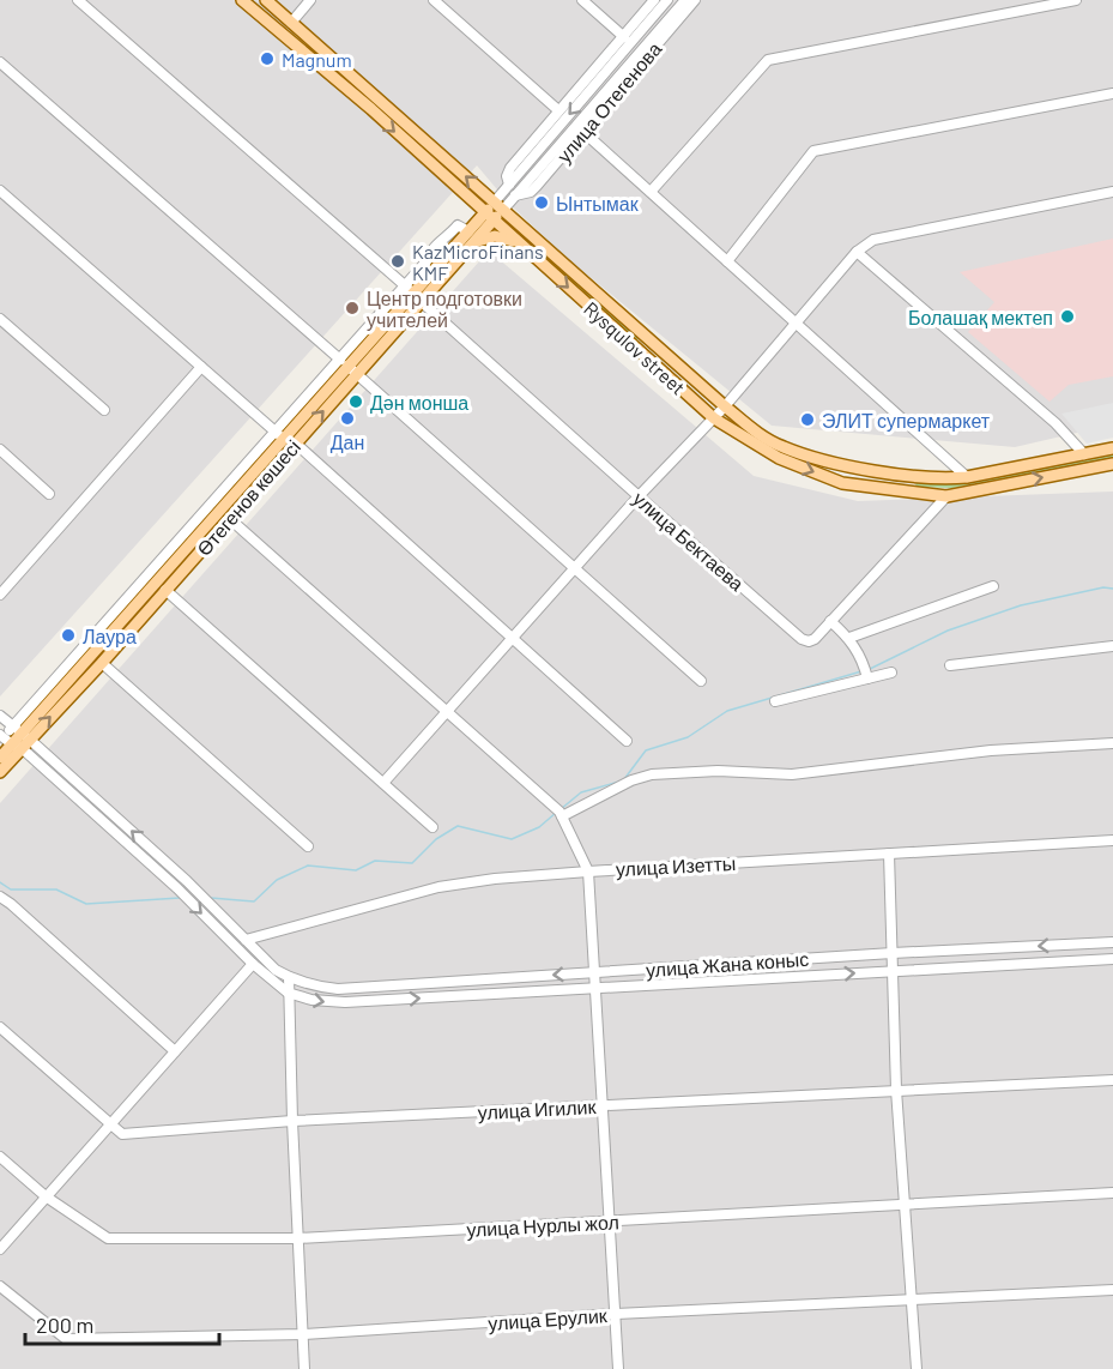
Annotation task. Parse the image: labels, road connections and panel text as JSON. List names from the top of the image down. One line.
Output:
{"streets":{"main road":["Rysqulov street","Өтегенов көшесі"],"street":["улица Отегенова","улица Бектаева","улица Изетты","улица Жана коныс","улица Игилик","улица Нурлы жол","улица Ерулик"]},"crossings":[["улица Отегенова","Rysqulov street"],["Rysqulov street","Өтегенов көшесі"],["Rysqulov street","улица Бектаева"],["Өтегенов көшесі","улица Бектаева"],["Өтегенов көшесі","улица Жана коныс"],["улица Изетты","улица Жана коныс"]],"places":["Magnum","Ынтымак","KazMicroFinans KMF","Центр подготовки учителей","Болашақ мектеп","Дән монша","Дан","ЭЛИТ супермаркет","Лаура"],"scale_bar":"200 m"}
